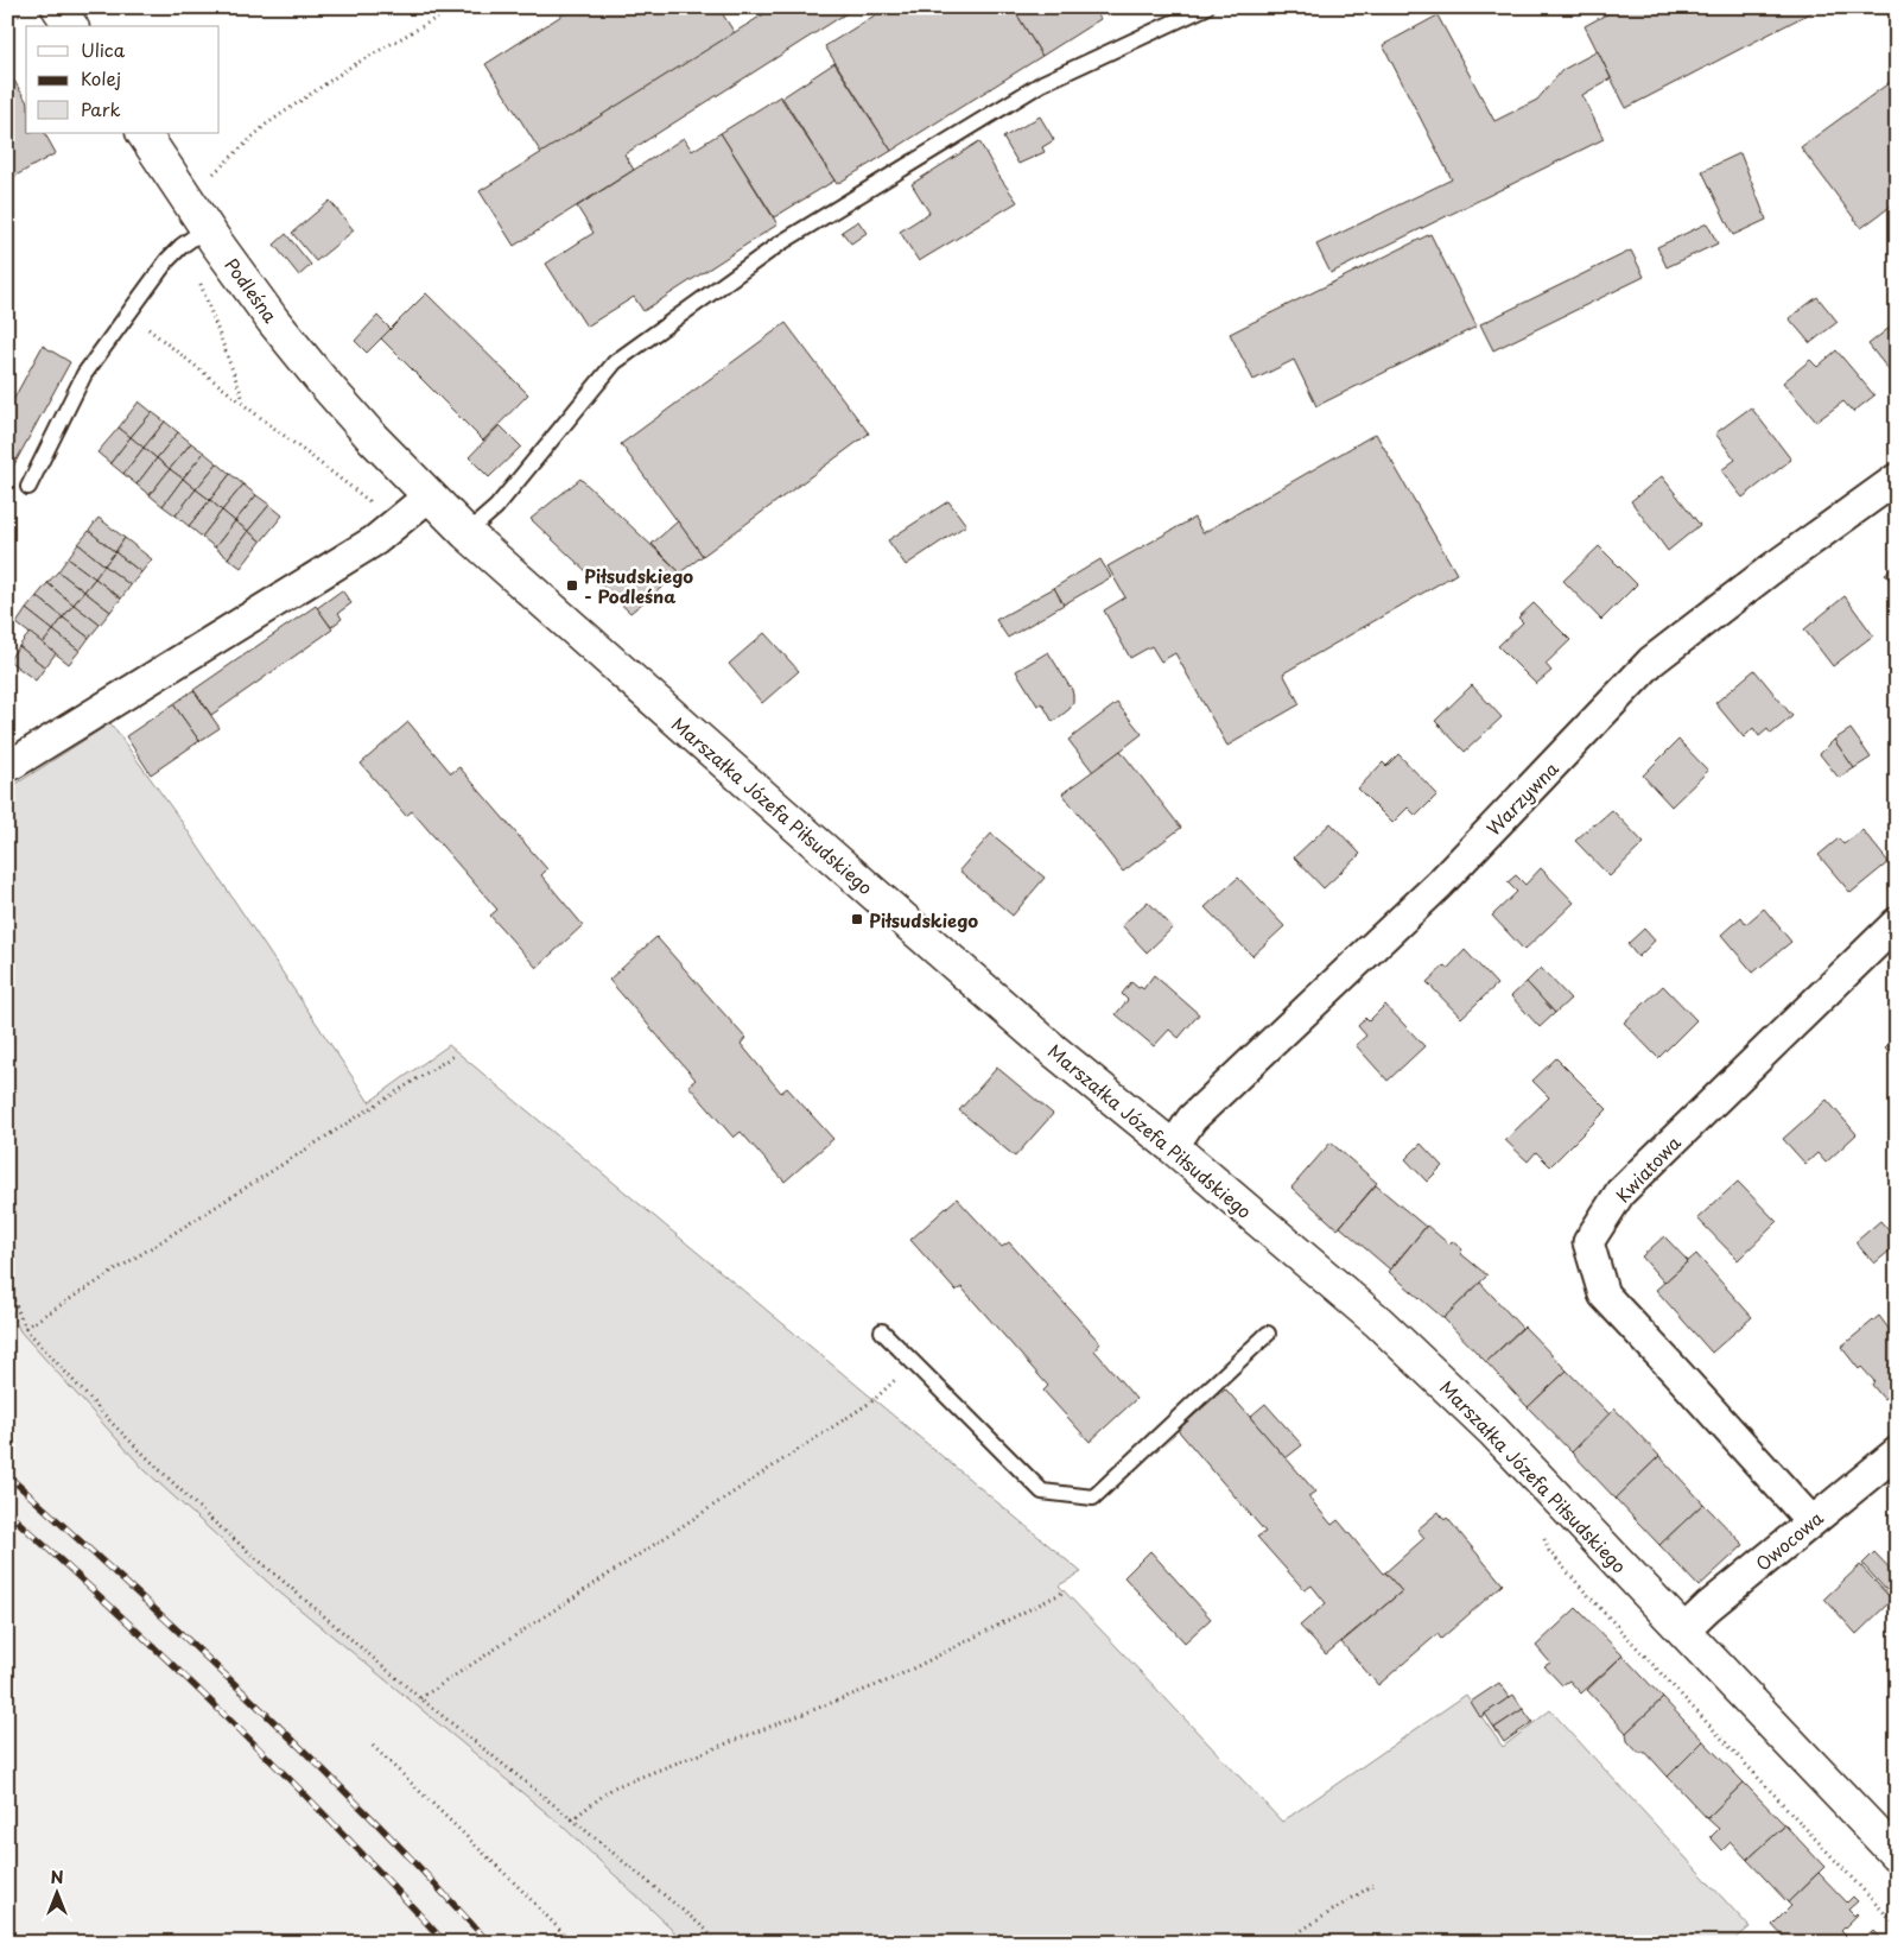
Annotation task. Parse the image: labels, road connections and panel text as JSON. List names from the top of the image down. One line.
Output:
{"streets":{"street":["Podleśna","Warzywna","Marszałka Józefa Piłsudskiego","Kwiatowa","Owocowa"]},"crossings":[["Podleśna","Marszałka Józefa Piłsudskiego"],["Warzywna","Marszałka Józefa Piłsudskiego"],["Marszałka Józefa Piłsudskiego","Owocowa"],["Kwiatowa","Owocowa"]],"places":{"transit":["Piłsudskiego - Podleśna","Piłsudskiego"]},"legend":["Ulica","Kolej","Park"],"north":"top"}
